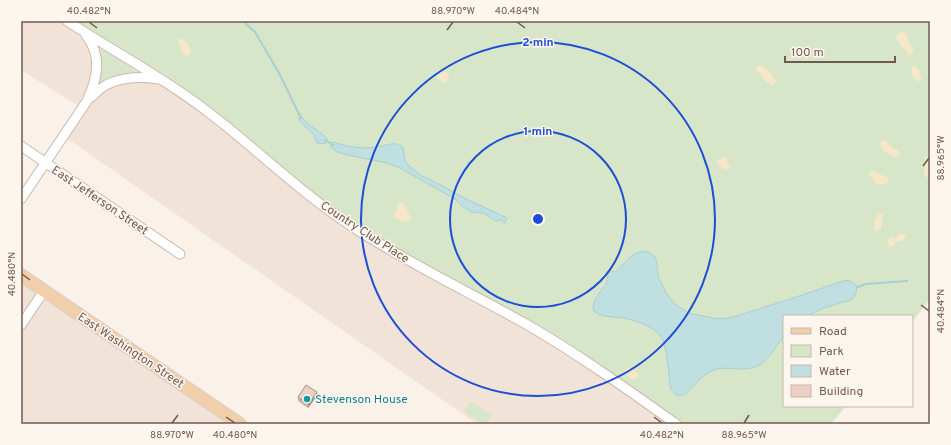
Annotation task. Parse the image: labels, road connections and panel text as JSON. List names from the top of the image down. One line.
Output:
{"streets":{"main road":["East Washington Street"],"street":["East Jefferson Street","Country Club Place"]},"places":["Stevenson House"],"legend":["Road","Park","Water","Building"],"scale_bar":"100 m","coordinates":["40.482°N","88.970°W","40.484°N","88.965°W","40.480°N"],"rings":["2 min","1 min"]}
